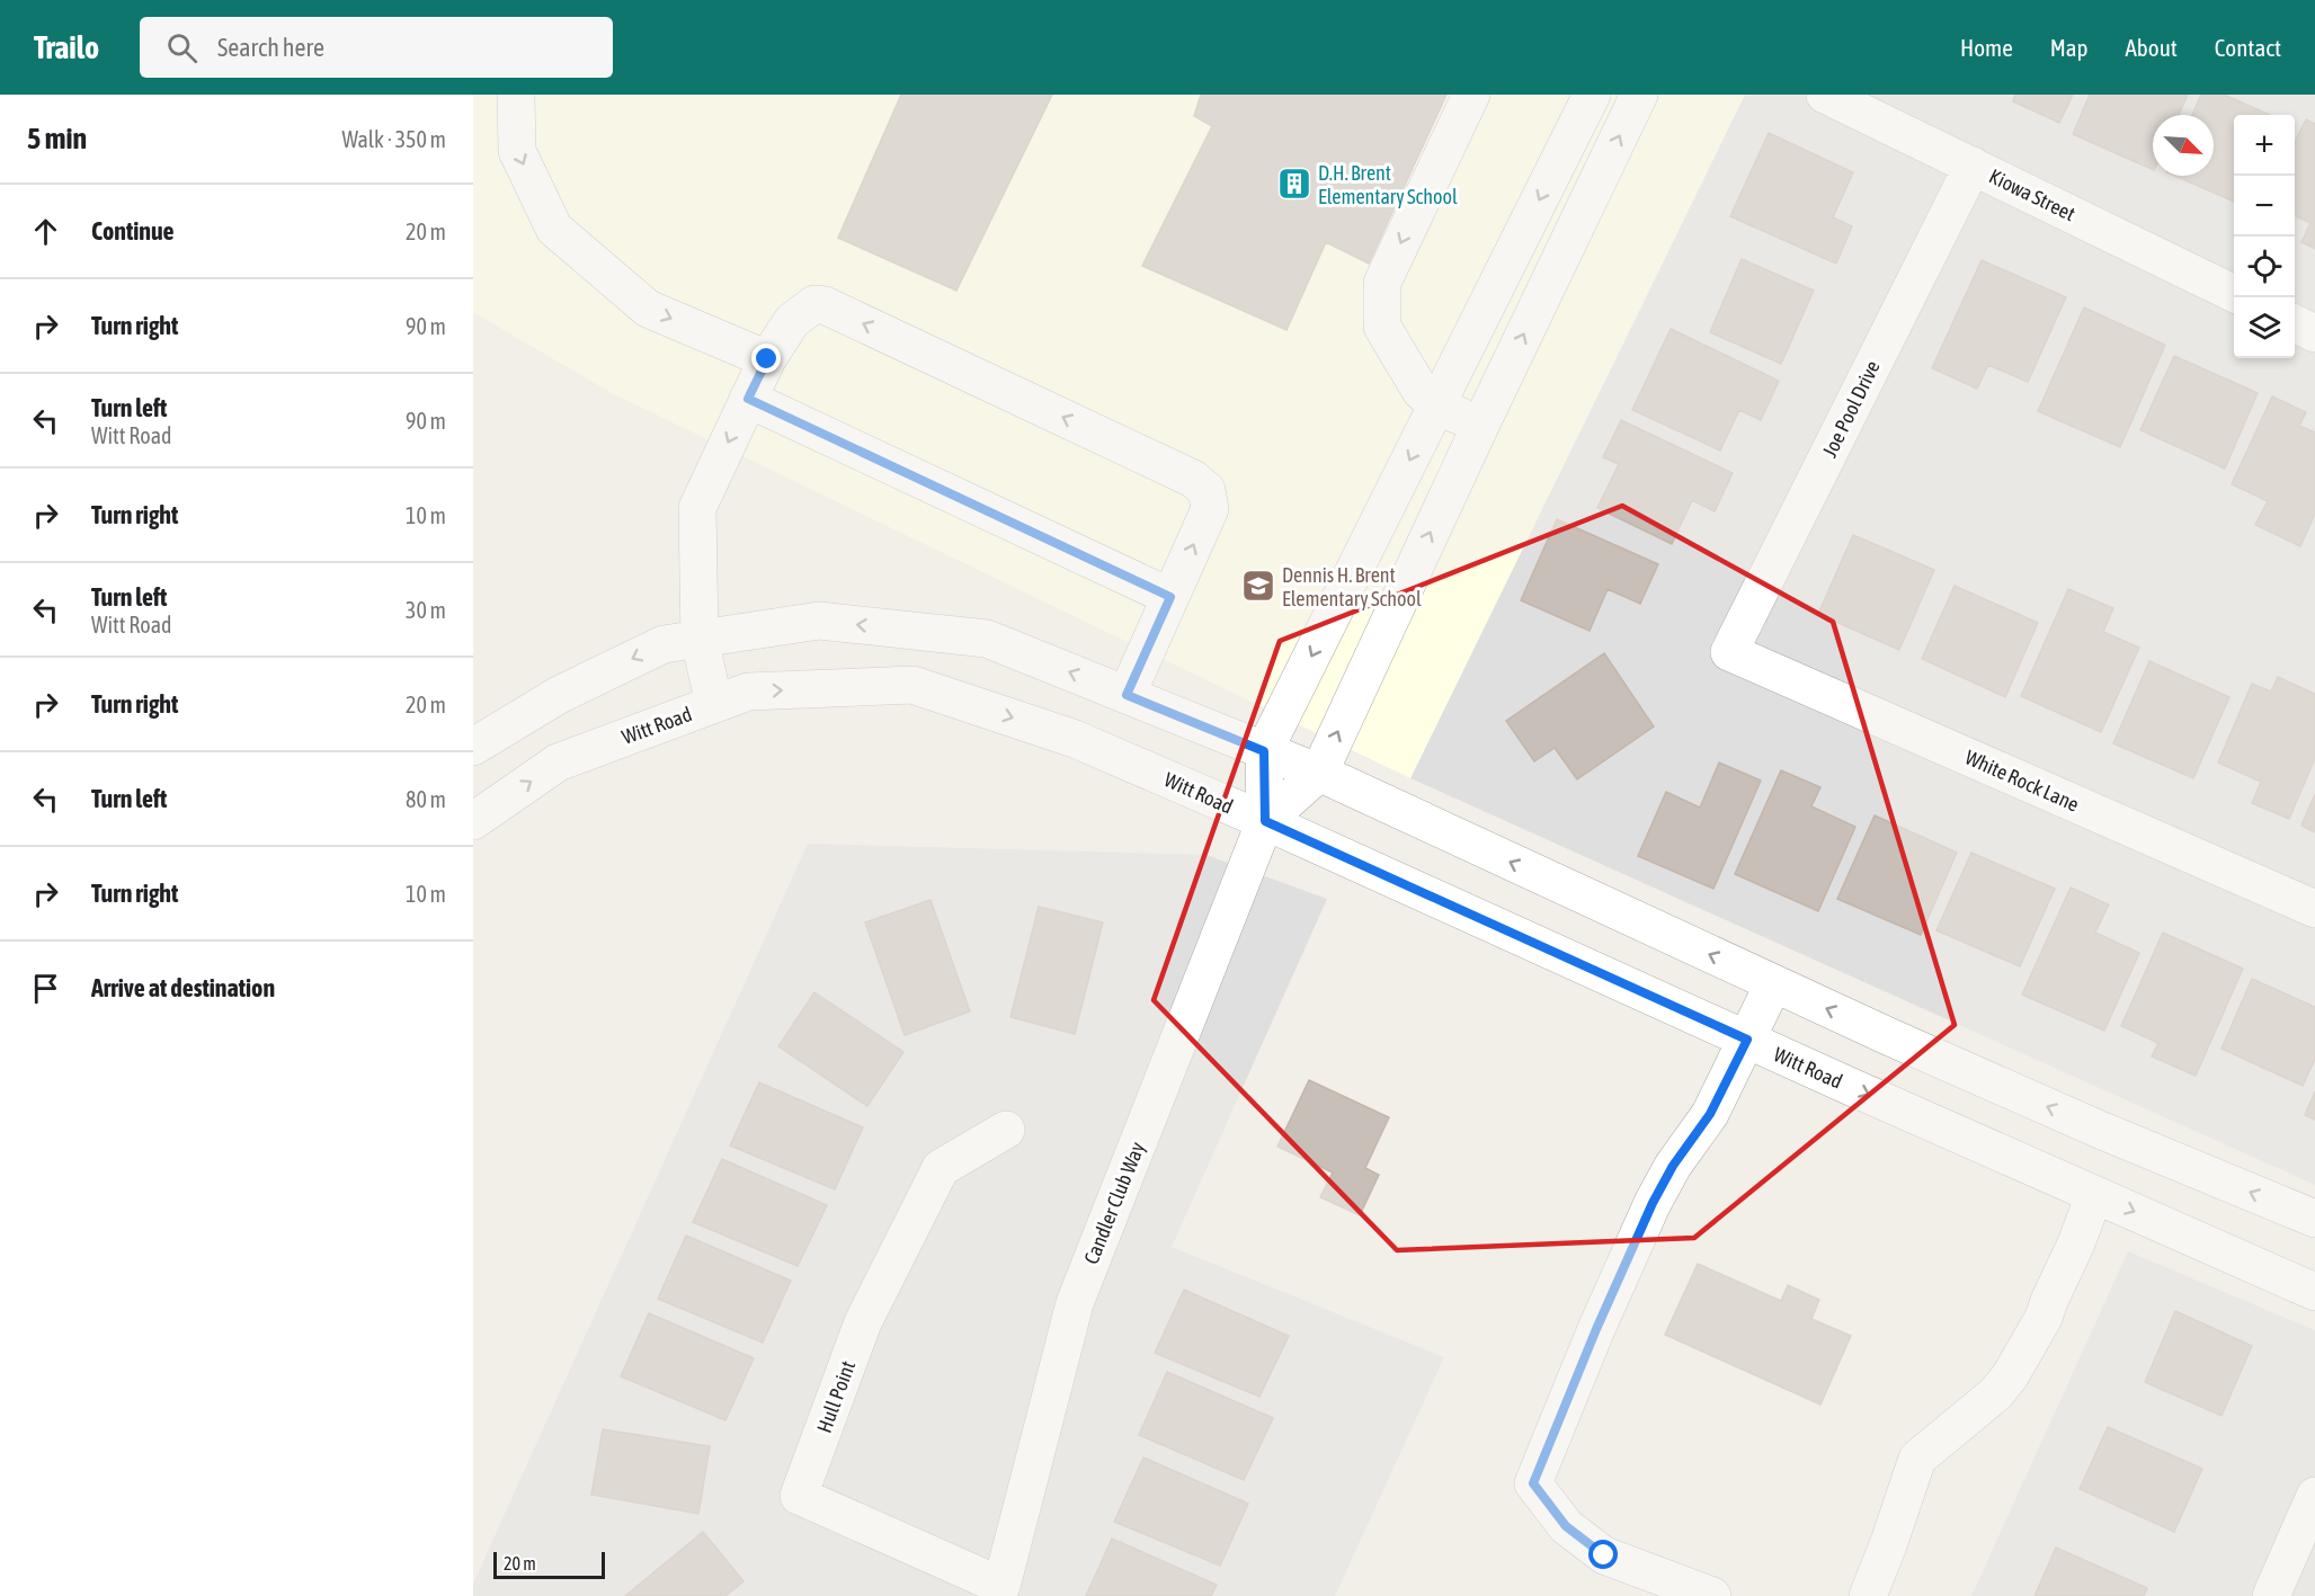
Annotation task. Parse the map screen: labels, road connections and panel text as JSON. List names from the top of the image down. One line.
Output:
{"streets":{"street":["Kiowa Street","Joe Pool Drive","Witt Road","White Rock Lane","Candler Club Way","Hull Point"]},"crossings":[["Kiowa Street","Joe Pool Drive"],["Joe Pool Drive","White Rock Lane"],["Witt Road","Candler Club Way"],["Candler Club Way","Hull Point"]],"places":{"building":["D.H. Brent Elementary School"],"school or university":["Dennis H. Brent Elementary School"]},"scale_bar":"20 m","north":"bottom right","page":{"header":"Trailo","search":"Search here","nav":["Home","Map","About","Contact"],"heading":["5 min","Walk · 350 m"],"map_buttons":["+","−"],"list":[["Continue","20 m"],["Turn right","90 m"],["Turn left","Witt Road","90 m"],["Turn right","10 m"],["Turn left","Witt Road","30 m"],["Turn right","20 m"],["Turn left","80 m"],["Turn right","10 m"],"Arrive at destination"],"scale":"20 m"}}
